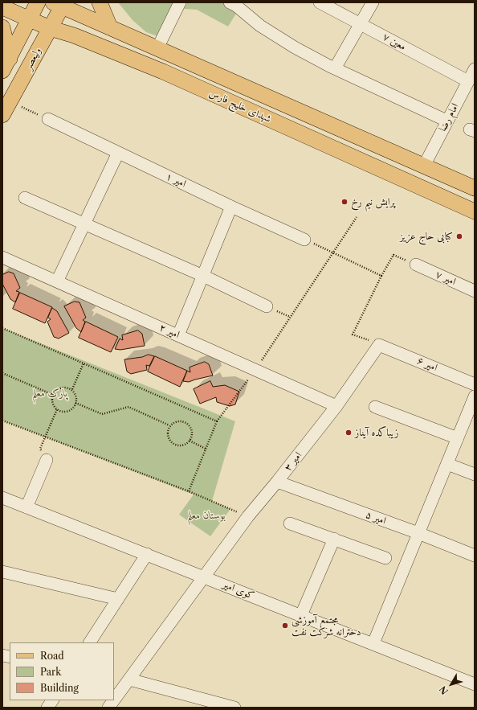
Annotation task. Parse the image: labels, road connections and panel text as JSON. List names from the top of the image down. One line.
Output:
{"streets":{"main road":["ولیعصر","شهدای خلیج فارس"],"street":["معین ۷","امام رضا","امیر ۱","امیر ۷","امیر ۲","امیر ۶","امیر ۳","امیر ۵","کوی امیر"]},"crossings":[["معین ۷","امام رضا"],["ولیعصر","شهدای خلیج فارس"],["شهدای خلیج فارس","امام رضا"],["امیر ۲","امیر ۳"],["امیر ۶","امیر ۳"],["امیر ۳","امیر ۵"],["امیر ۳","کوی امیر"]],"parks":["پارک معلم","بوستان معلم"],"places":["پرایش نیم رخ","کبابی حاج عزیز","زیباکده آیناز","مجتمع آموزشی دخترانه شرکت نفت"],"legend":["Road","Park","Building"],"north":"bottom left"}
